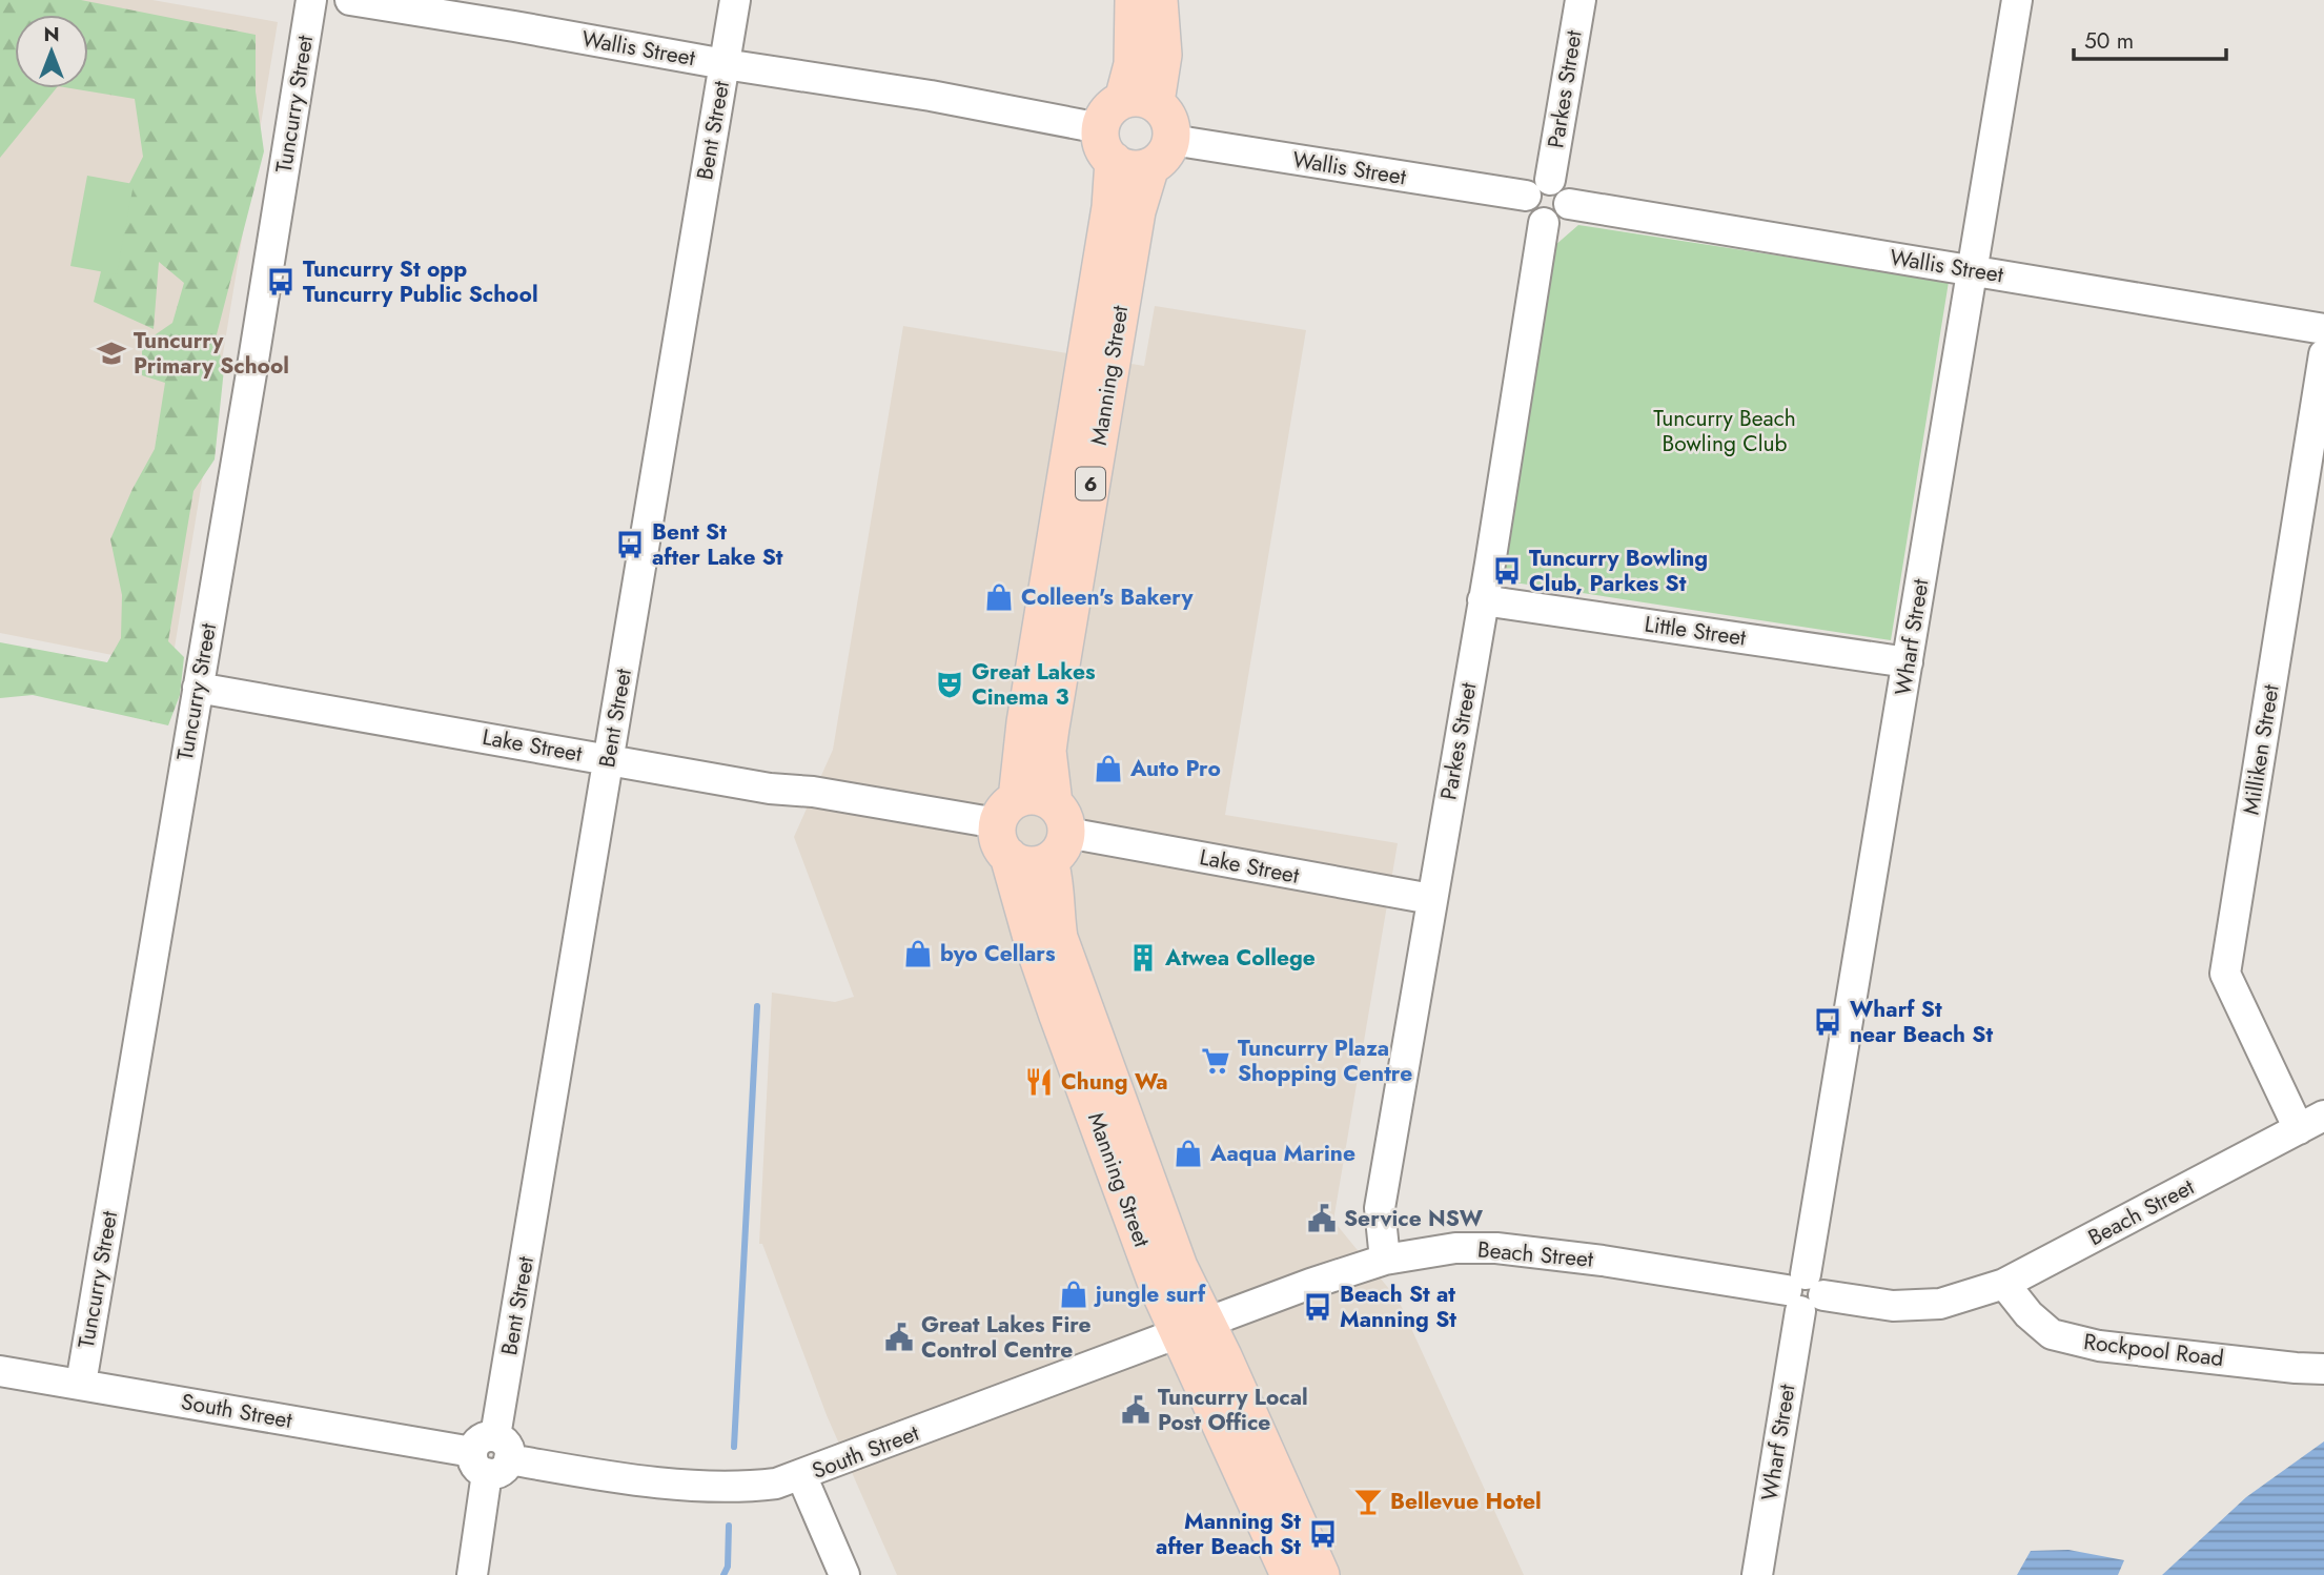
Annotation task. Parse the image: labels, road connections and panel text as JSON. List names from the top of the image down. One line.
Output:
{"streets":{"main road":["Manning Street","6"],"street":["Wallis Street","Parkes Street","Tuncurry Street","Bent Street","Little Street","Wharf Street","Lake Street","Milliken Street","Beach Street","Rockpool Road","South Street"]},"crossings":[["Wallis Street","Parkes Street"],["Wallis Street","Bent Street"],["Wallis Street","Manning Street"],["Wallis Street","Wharf Street"],["Parkes Street","Little Street"],["Parkes Street","Lake Street"],["Parkes Street","Beach Street"],["Tuncurry Street","Lake Street"],["Tuncurry Street","South Street"],["Bent Street","Lake Street"],["Bent Street","South Street"],["Manning Street","Lake Street"],["Manning Street","Beach Street"],["Manning Street","South Street"],["Little Street","Wharf Street"],["Wharf Street","Beach Street"],["Milliken Street","Beach Street"],["Beach Street","Rockpool Road"],["Beach Street","South Street"]],"parks":["Tuncurry Beach Bowling Club"],"places":{"bus stop":["Tuncurry St opp Tuncurry Public School","Bent St after Lake St","Tuncurry Bowling Club, Parkes St","Wharf St near Beach St","Beach St at Manning St","Manning St after Beach St"],"school or university":["Tuncurry Primary School"],"shop":["Colleen's Bakery","Auto Pro","byo Cellars","Aaqua Marine","jungle surf"],"theatre":["Great Lakes Cinema 3"],"building":["Atwea College"],"supermarket":["Tuncurry Plaza Shopping Centre"],"restaurant":["Chung Wa"],"public building":["Service NSW","Great Lakes Fire Control Centre","Tuncurry Local Post Office"],"bar":["Bellevue Hotel"]},"scale_bar":"50 m","north":"top"}
